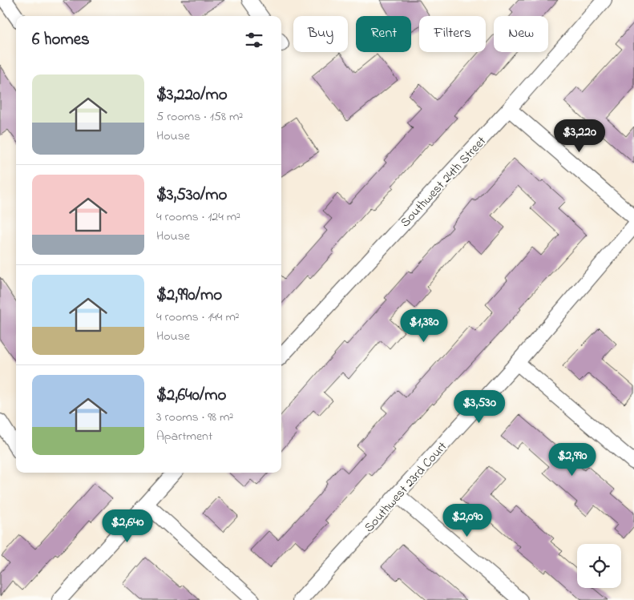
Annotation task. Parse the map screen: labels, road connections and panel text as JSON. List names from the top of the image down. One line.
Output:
{"streets":{"street":["Southwest 24th Street","Southwest 23rd Court"]},"page":{"chip":["Buy","Rent","Filters","New"],"heading":"6 homes","list":[{"name":"$3,220/mo","note":"5 rooms · 158 m² · House"},{"name":"$3,530/mo","note":"4 rooms · 124 m² · House"},{"name":"$2,990/mo","note":"4 rooms · 144 m² · House"},{"name":"$2,640/mo","note":"3 rooms · 98 m² · Apartment"}],"price":["$3,220","$1,380","$3,530","$2,990","$2,090","$2,640"]}}
